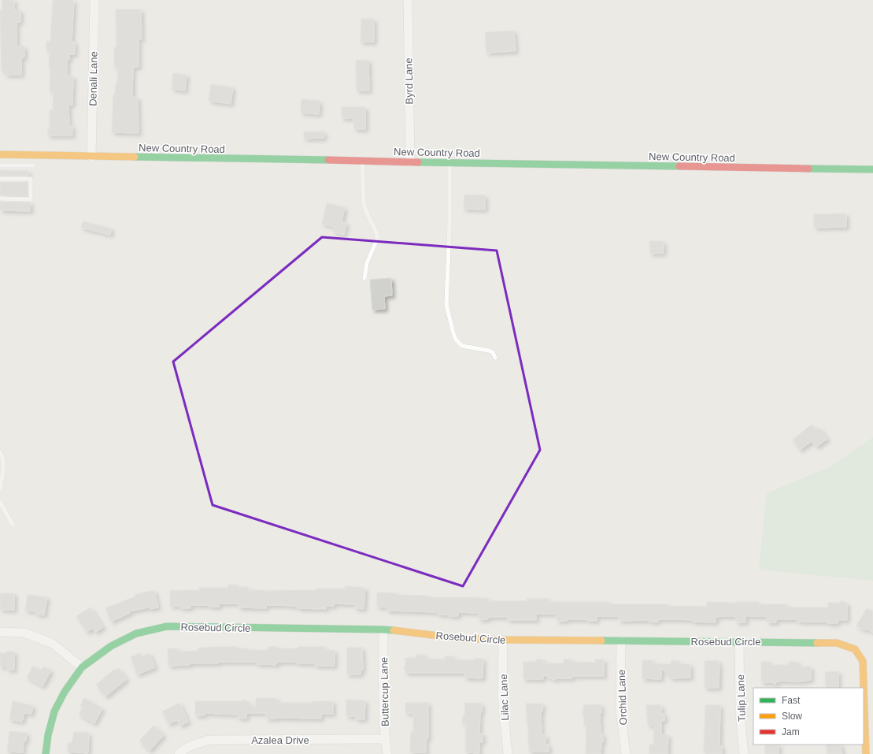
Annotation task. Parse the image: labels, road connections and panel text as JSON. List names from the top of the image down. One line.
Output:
{"streets":{"street":["Denali Lane","Byrd Lane","New Country Road","Rosebud Circle","Buttercup Lane","Lilac Lane","Orchid Lane","Tulip Lane","Azalea Drive"]},"crossings":[["Denali Lane","New Country Road"],["Byrd Lane","New Country Road"],["Rosebud Circle","Buttercup Lane"],["Rosebud Circle","Lilac Lane"],["Rosebud Circle","Orchid Lane"],["Rosebud Circle","Tulip Lane"],["Buttercup Lane","Azalea Drive"]],"legend":["Fast","Slow","Jam"]}
